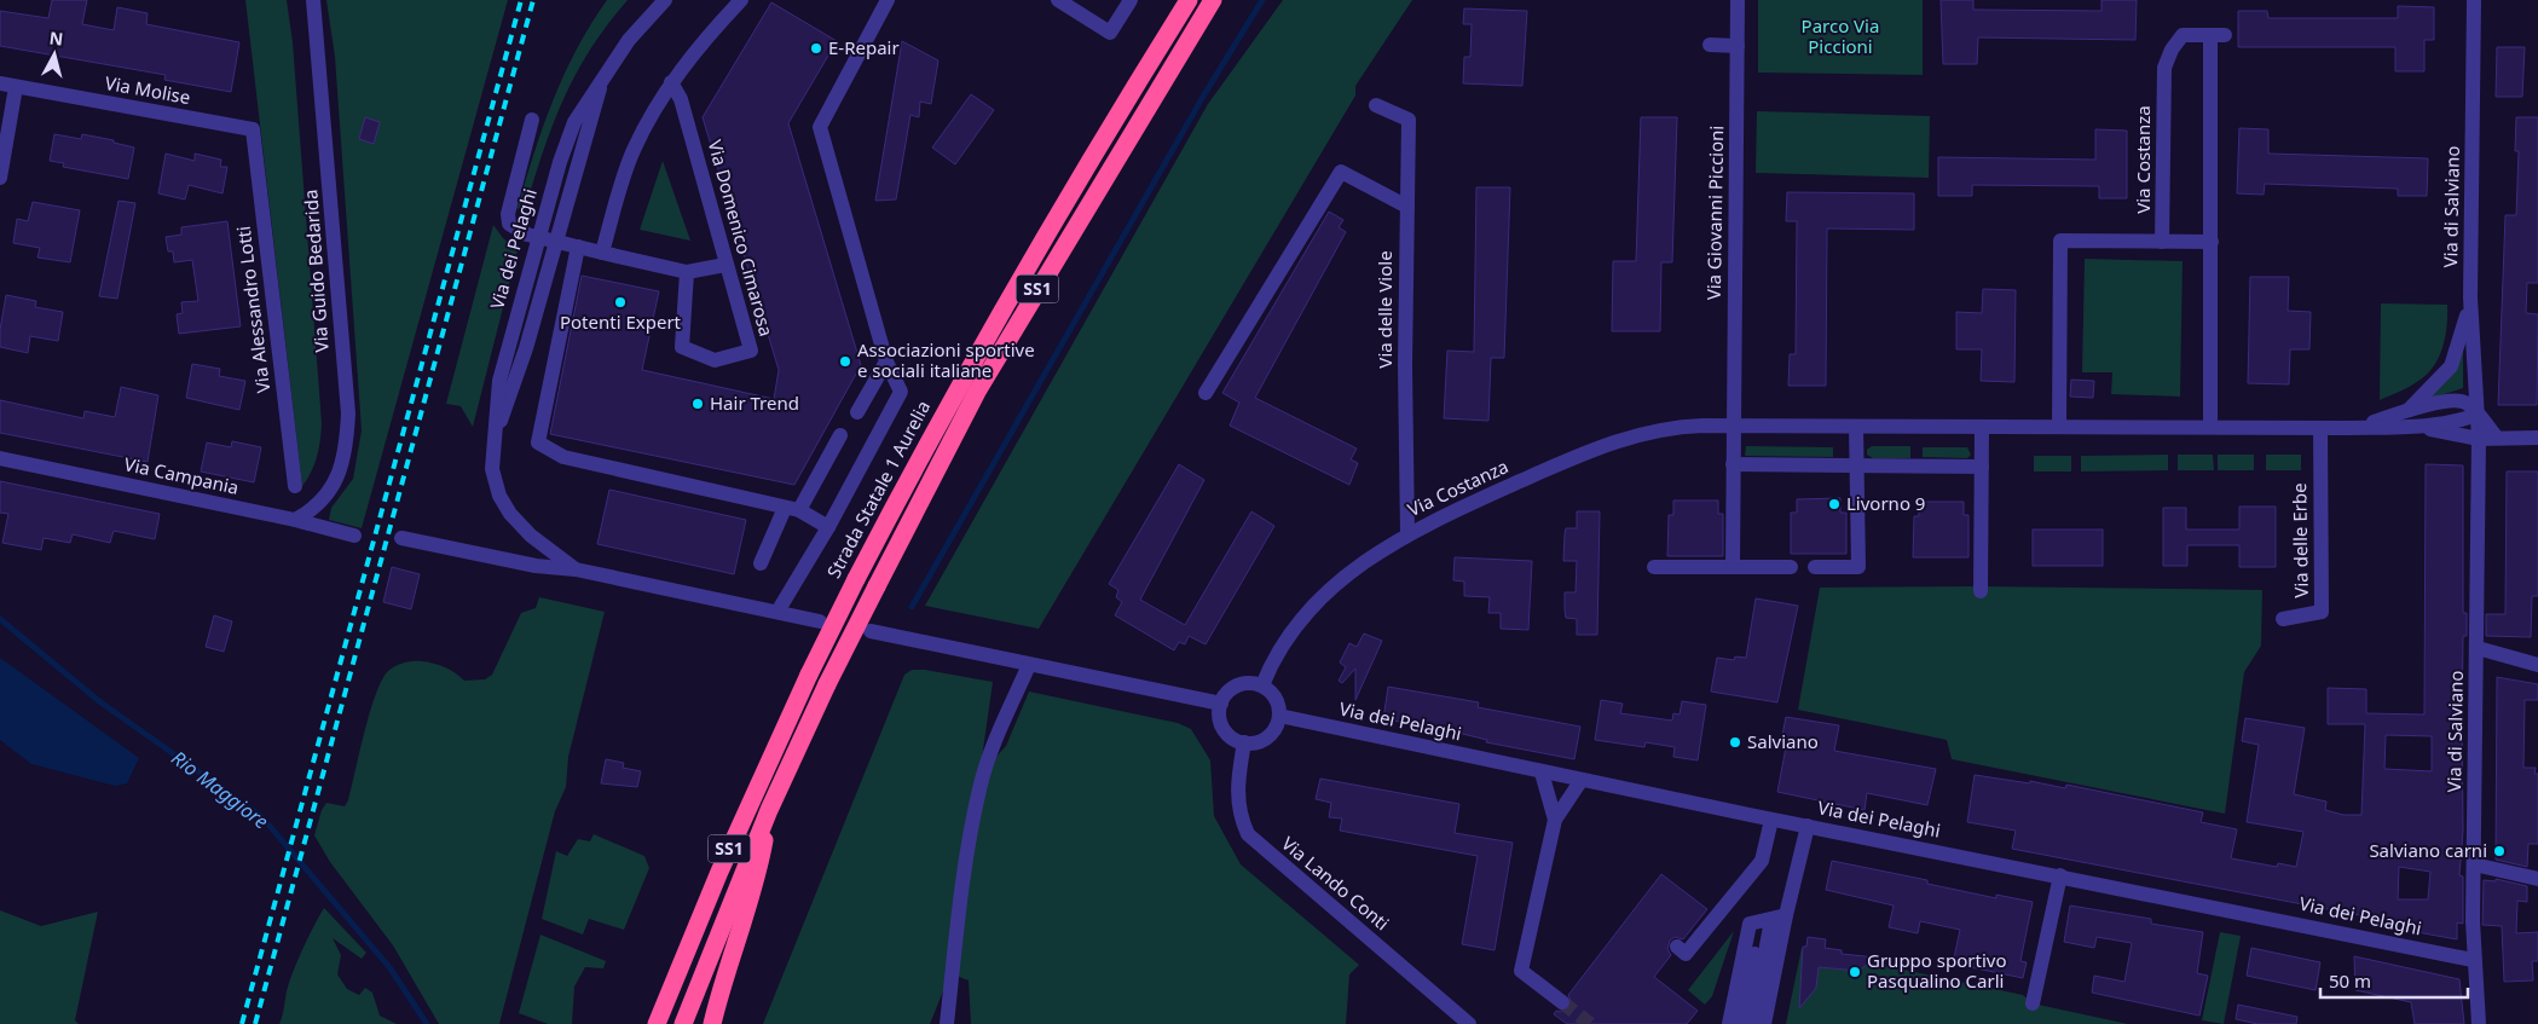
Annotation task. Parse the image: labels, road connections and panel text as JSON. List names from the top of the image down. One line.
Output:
{"streets":{"highway":["SS1","Strada Statale 1 Aurelia"],"street":["Via Molise","Via Costanza","Via di Salviano","Via Giovanni Piccioni","Via Domenico Cimarosa","Via dei Pelaghi","Via Guido Bedarida","Via Alessandro Lotti","Via delle Viole","Via Campania","Via delle Erbe","Via Lando Conti"]},"crossings":[["Via Molise","Via Alessandro Lotti"],["Via Costanza","Via di Salviano"],["Via Costanza","Via Giovanni Piccioni"],["Via Costanza","Via dei Pelaghi"],["Via Costanza","Via delle Viole"],["Via Costanza","Via delle Erbe"],["Via Costanza","Via Lando Conti"],["Via di Salviano","Via dei Pelaghi"],["Via dei Pelaghi","Via Lando Conti"],["Via Guido Bedarida","Via Campania"]],"water":["Rio Maggiore"],"parks":["Parco Via Piccioni"],"places":["E-Repair","Potenti Expert","Associazioni sportive e sociali italiane","Hair Trend","Livorno 9","Salviano","Salviano carni","Gruppo sportivo Pasqualino Carli"],"scale_bar":"50 m","north":"top"}
